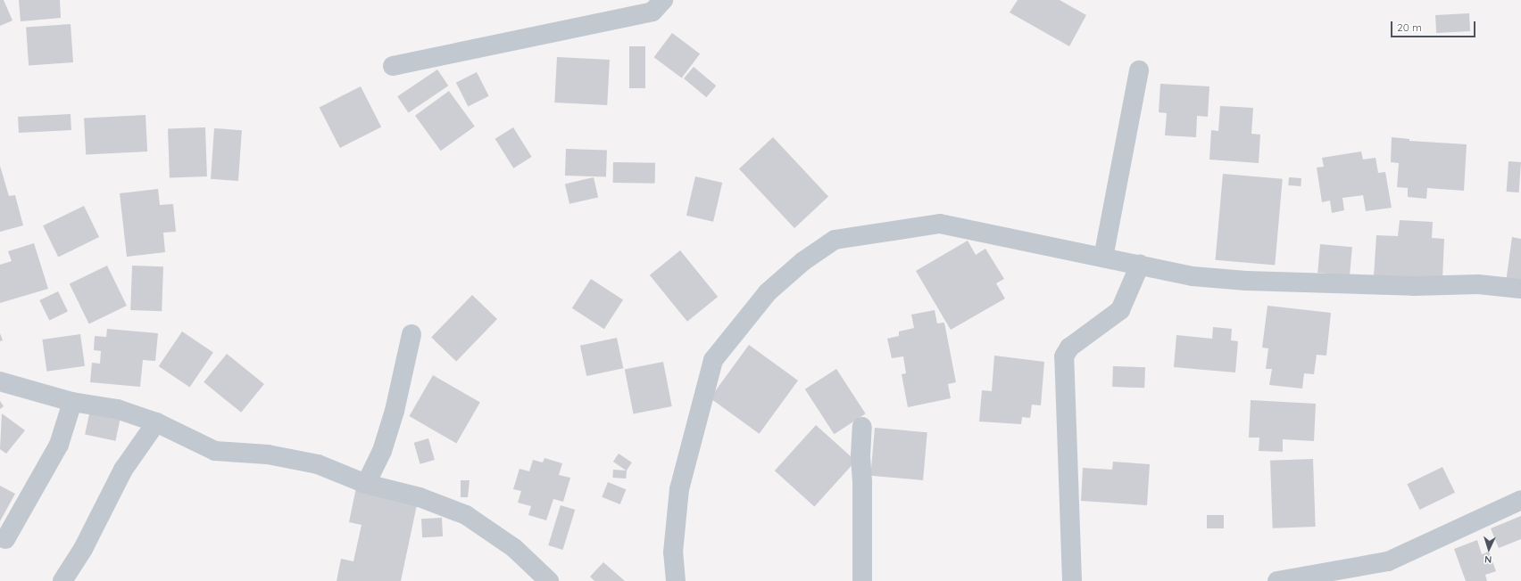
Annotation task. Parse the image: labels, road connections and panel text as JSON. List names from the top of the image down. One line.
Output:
{"scale_bar":"20 m","north":"bottom"}
